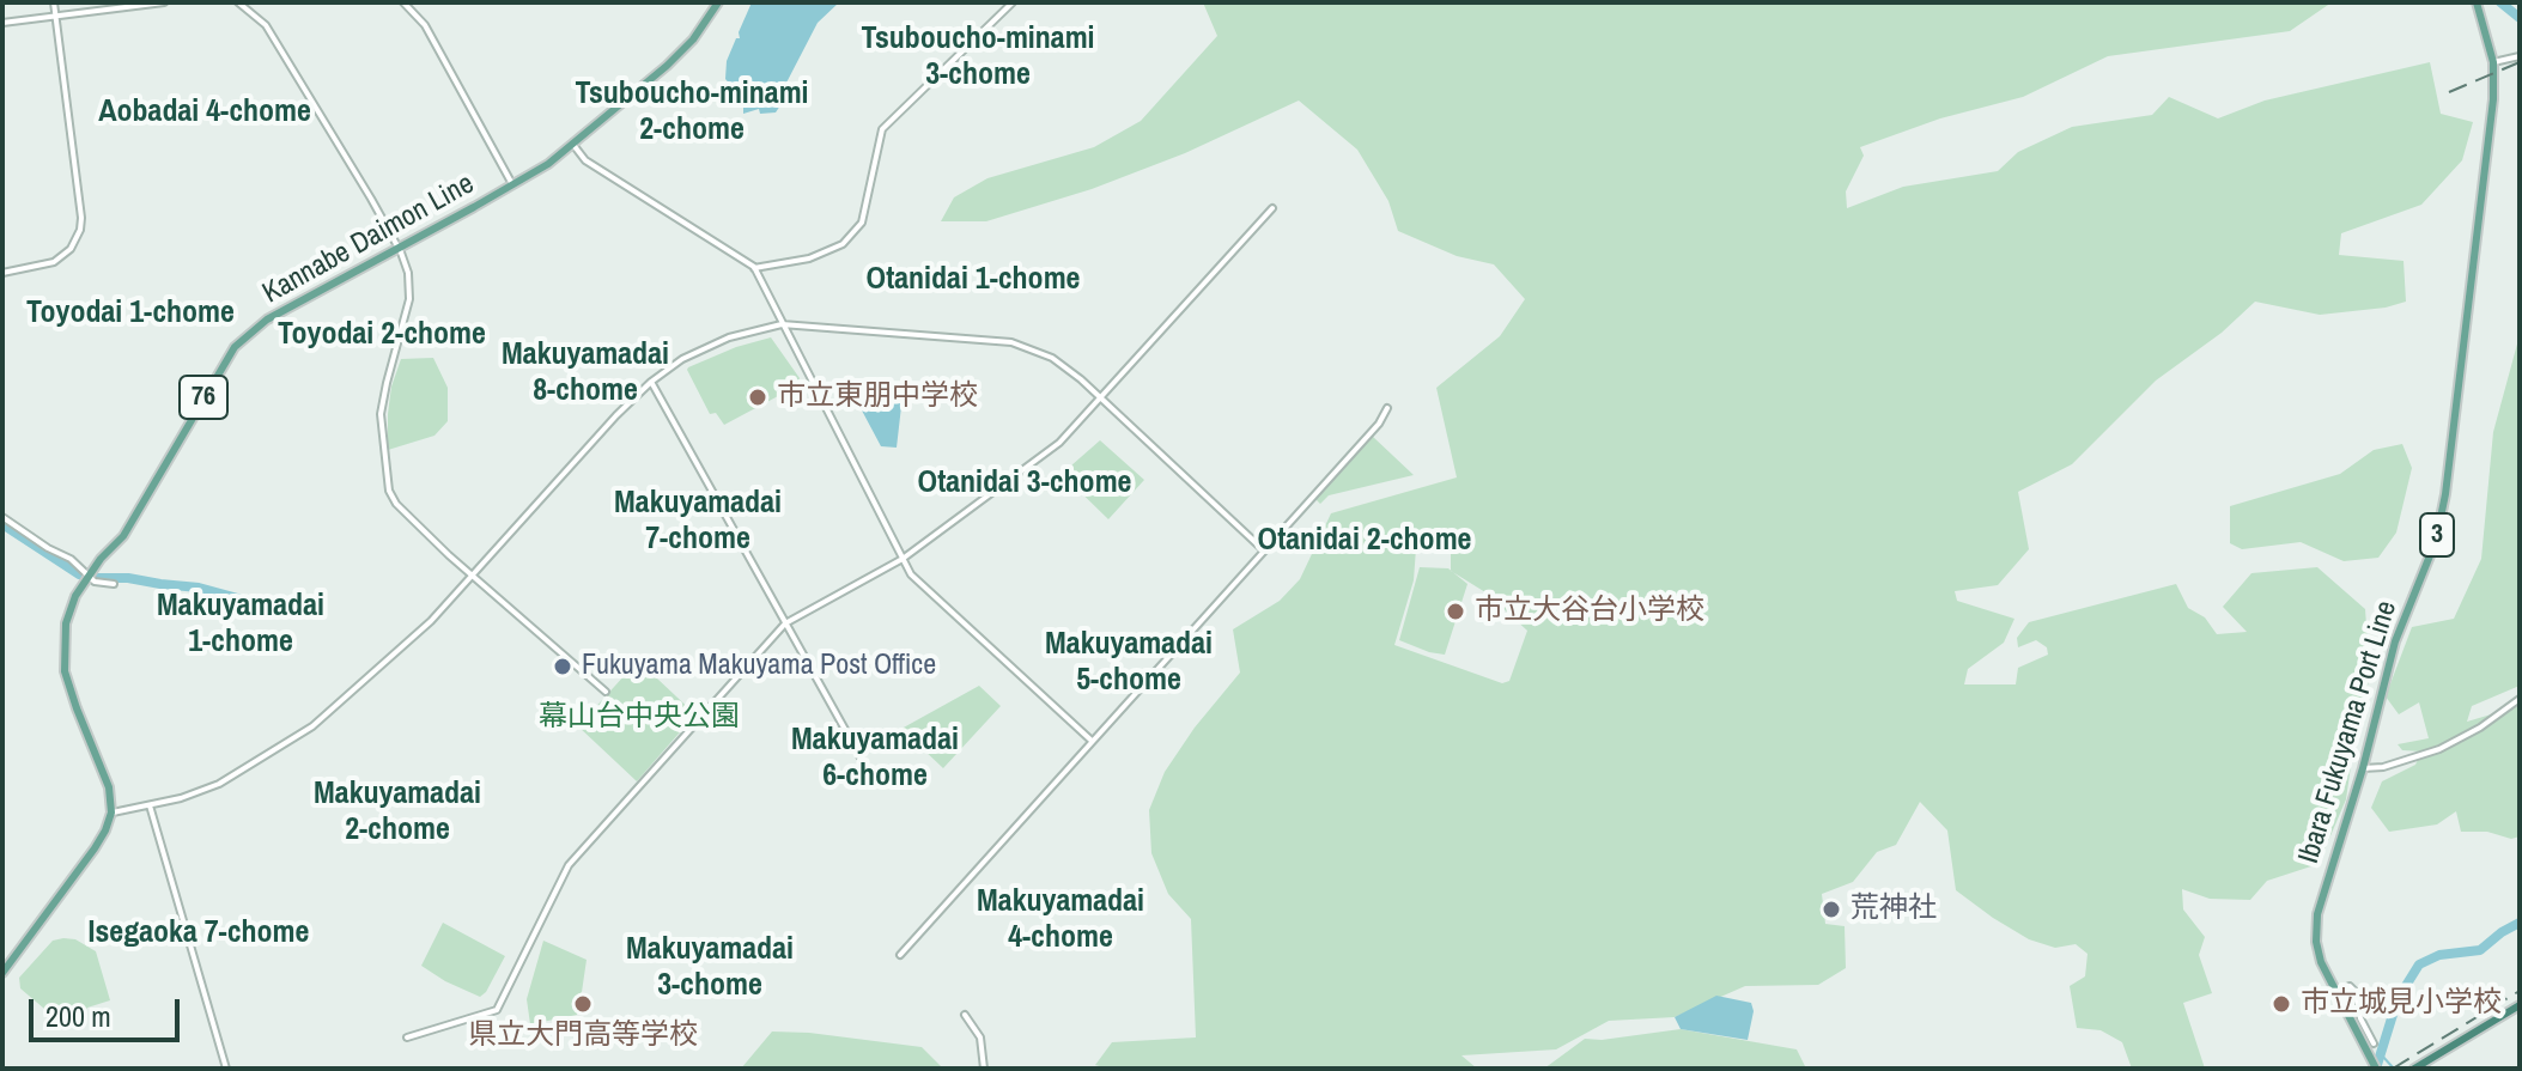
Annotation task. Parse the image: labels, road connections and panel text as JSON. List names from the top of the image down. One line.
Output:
{"streets":{"main road":["Kannabe Daimon Line","76","3","Ibara Fukuyama Port Line"]},"districts":["Tsuboucho-minami 3-chome","Tsuboucho-minami 2-chome","Aobadai 4-chome","Otanidai 1-chome","Toyodai 1-chome","Toyodai 2-chome","Makuyamadai 8-chome","Otanidai 3-chome","Makuyamadai 7-chome","Otanidai 2-chome","Makuyamadai 1-chome","Makuyamadai 5-chome","Makuyamadai 6-chome","Makuyamadai 2-chome","Makuyamadai 4-chome","Isegaoka 7-chome","Makuyamadai 3-chome"],"parks":["幕山台中央公園"],"places":["市立東朋中学校","市立大谷台小学校","Fukuyama Makuyama Post Office","荒神社","県立大門高等学校","市立城見小学校"],"scale_bar":"200 m"}
